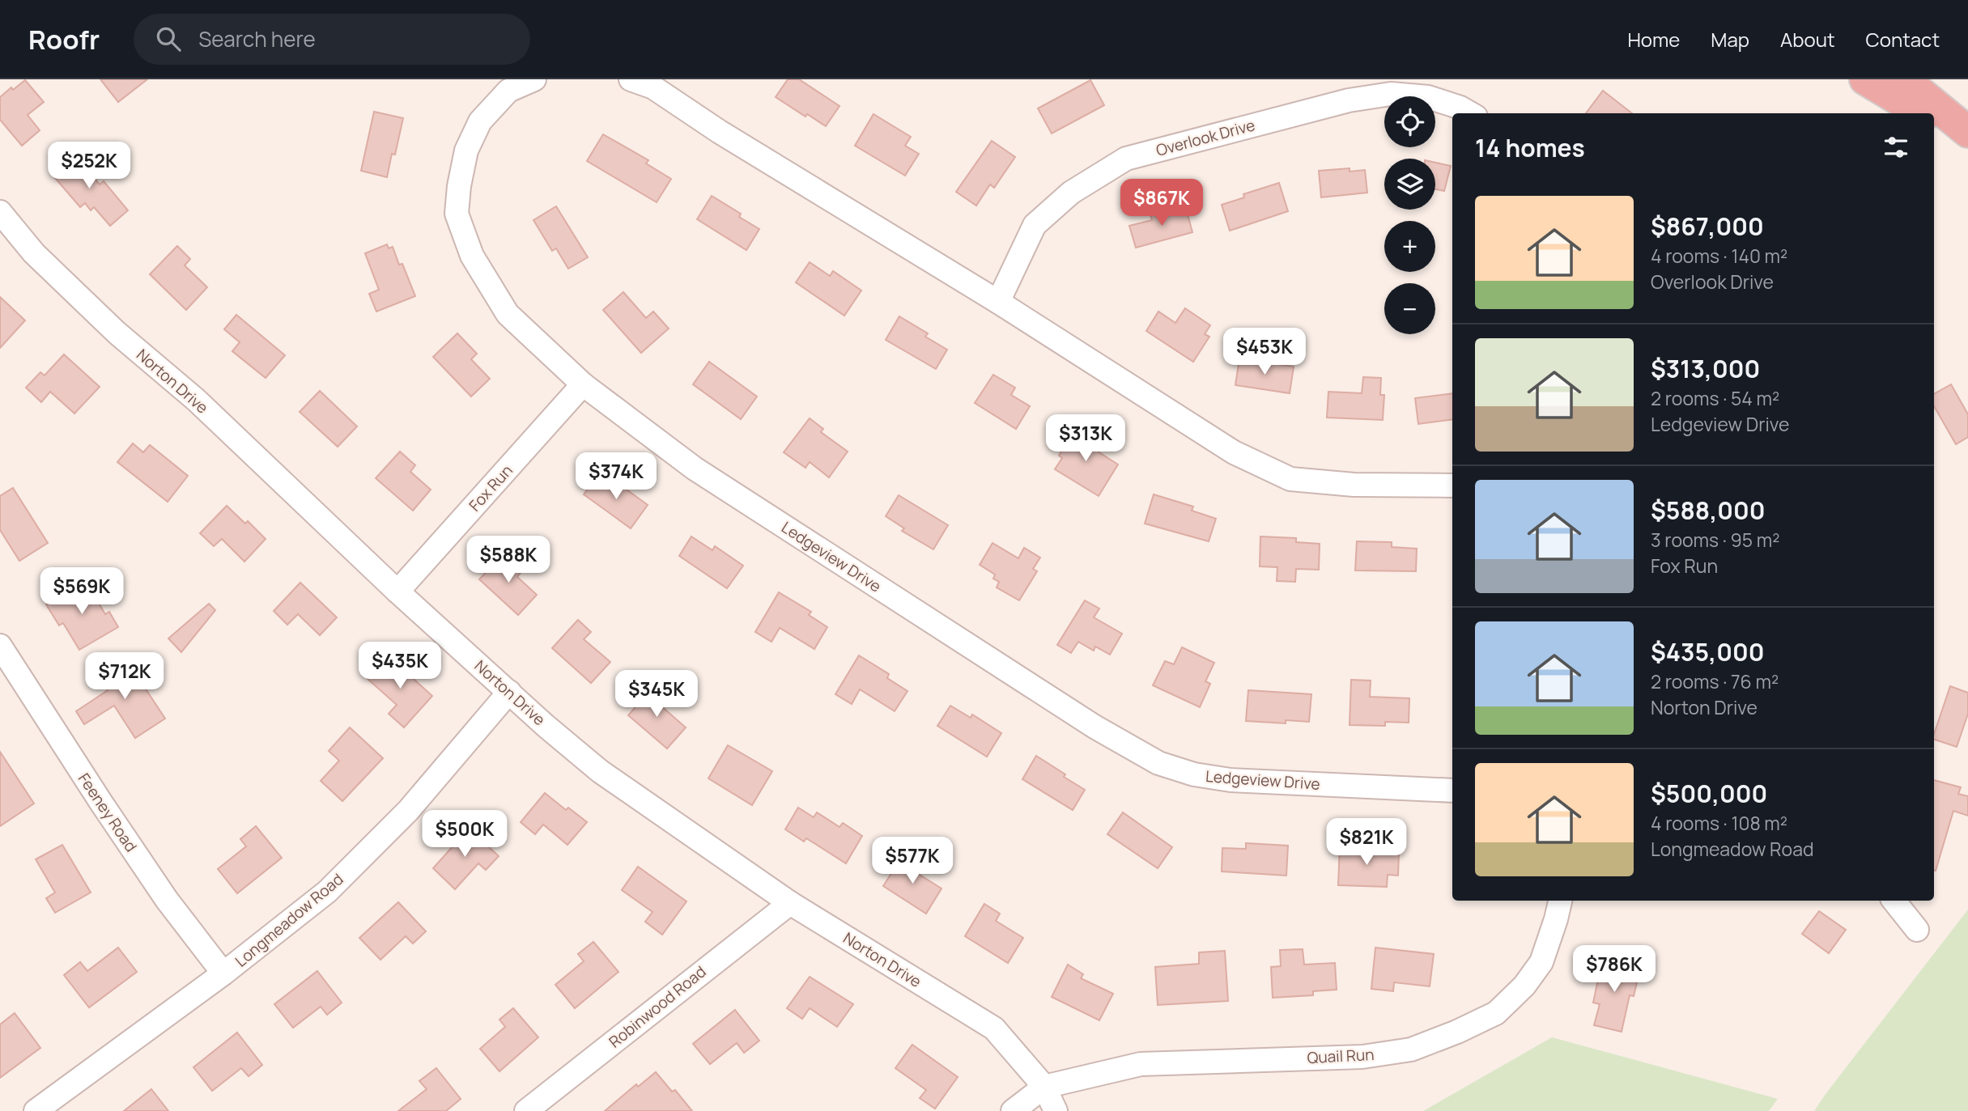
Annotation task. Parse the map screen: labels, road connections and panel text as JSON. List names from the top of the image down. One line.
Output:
{"streets":{"street":["Overlook Drive","Norton Drive","Fox Run","Ledgeview Drive","Feeney Road","Longmeadow Road","Robinwood Road","Quail Run"]},"crossings":[["Norton Drive","Fox Run"],["Norton Drive","Longmeadow Road"],["Norton Drive","Robinwood Road"],["Norton Drive","Quail Run"],["Fox Run","Ledgeview Drive"],["Feeney Road","Longmeadow Road"]],"page":{"header":"Roofr","search":"Search here","nav":["Home","Map","About","Contact"],"map_buttons":["+","−"],"heading":"14 homes","price":["$252K","$867K","$453K","$313K","$374K","$588K","$569K","$435K","$712K","$345K","$500K","$821K","$577K","$786K"],"list":[{"name":"$867,000","note":"4 rooms · 140 m² · Overlook Drive"},{"name":"$313,000","note":"2 rooms · 54 m² · Ledgeview Drive"},{"name":"$588,000","note":"3 rooms · 95 m² · Fox Run"},{"name":"$435,000","note":"2 rooms · 76 m² · Norton Drive"},{"name":"$500,000","note":"4 rooms · 108 m² · Longmeadow Road"}]}}
